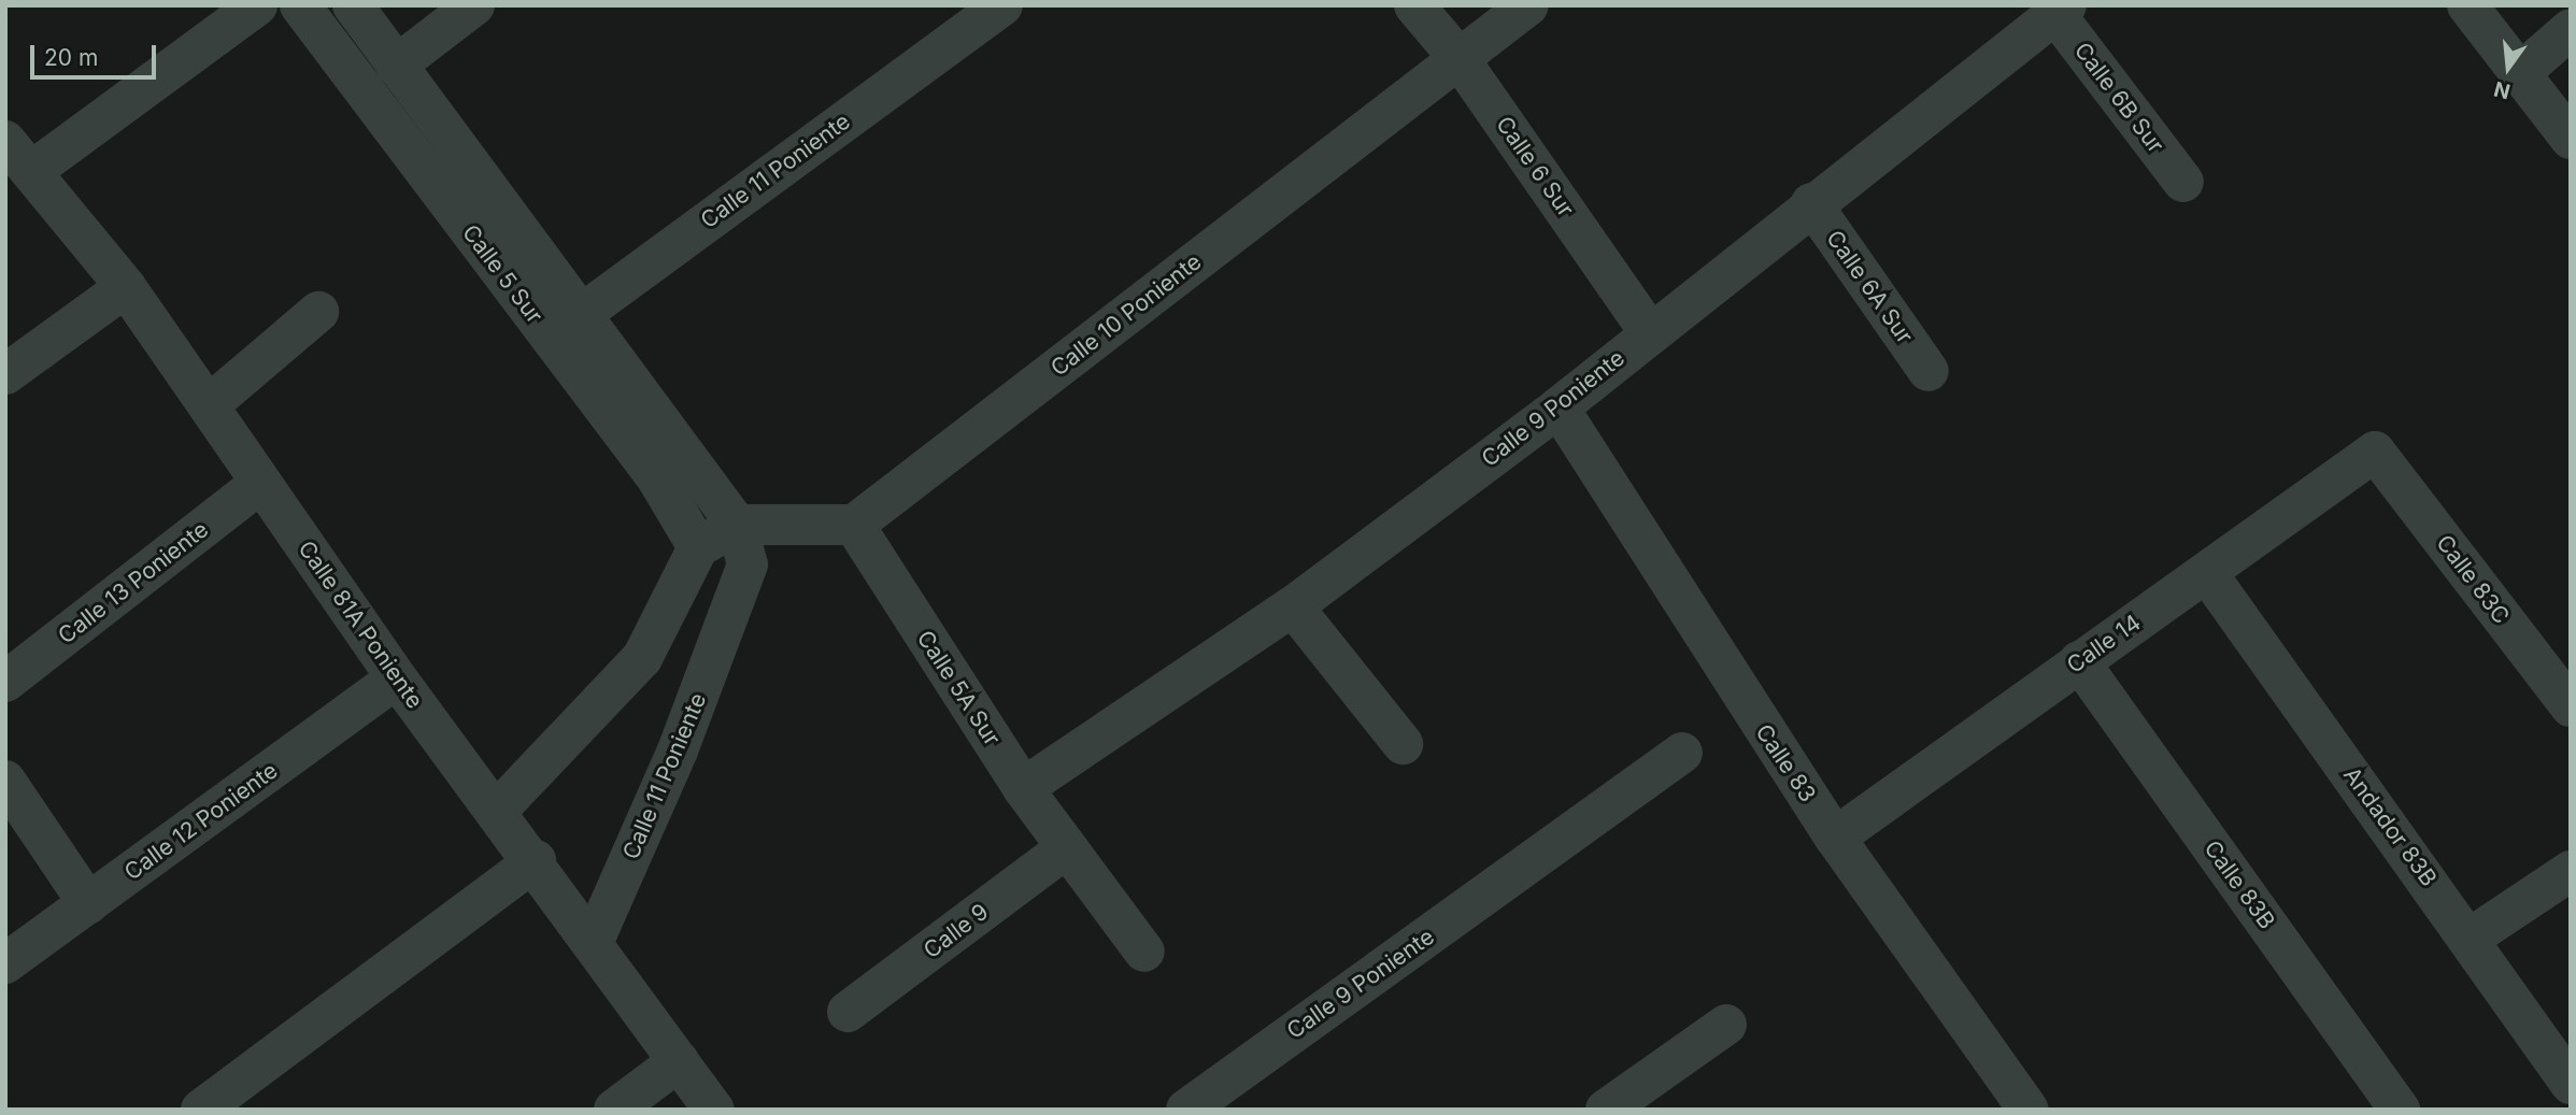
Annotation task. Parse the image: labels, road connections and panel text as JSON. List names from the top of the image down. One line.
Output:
{"streets":{"street":["Calle 6B Sur","Calle 6 Sur","Calle 11 Poniente","Calle 5 Sur","Calle 6A Sur","Calle 10 Poniente","Calle 9 Poniente","Calle 83C","Calle 13 Poniente","Calle 81A Poniente","Calle 14","Calle 5A Sur","Calle 83","Calle 12 Poniente","Andador 83B","Calle 83B","Calle 9"]},"crossings":[["Calle 6B Sur","Calle 9 Poniente"],["Calle 6 Sur","Calle 10 Poniente"],["Calle 6 Sur","Calle 9 Poniente"],["Calle 11 Poniente","Calle 5 Sur"],["Calle 11 Poniente","Calle 81A Poniente"],["Calle 6A Sur","Calle 9 Poniente"],["Calle 10 Poniente","Calle 5A Sur"],["Calle 9 Poniente","Calle 5A Sur"],["Calle 9 Poniente","Calle 83"],["Calle 83C","Calle 14"],["Calle 13 Poniente","Calle 81A Poniente"],["Calle 81A Poniente","Calle 12 Poniente"],["Calle 14","Calle 83"],["Calle 14","Andador 83B"],["Calle 14","Calle 83B"],["Calle 5A Sur","Calle 9"]],"scale_bar":"20 m","north":"bottom"}
